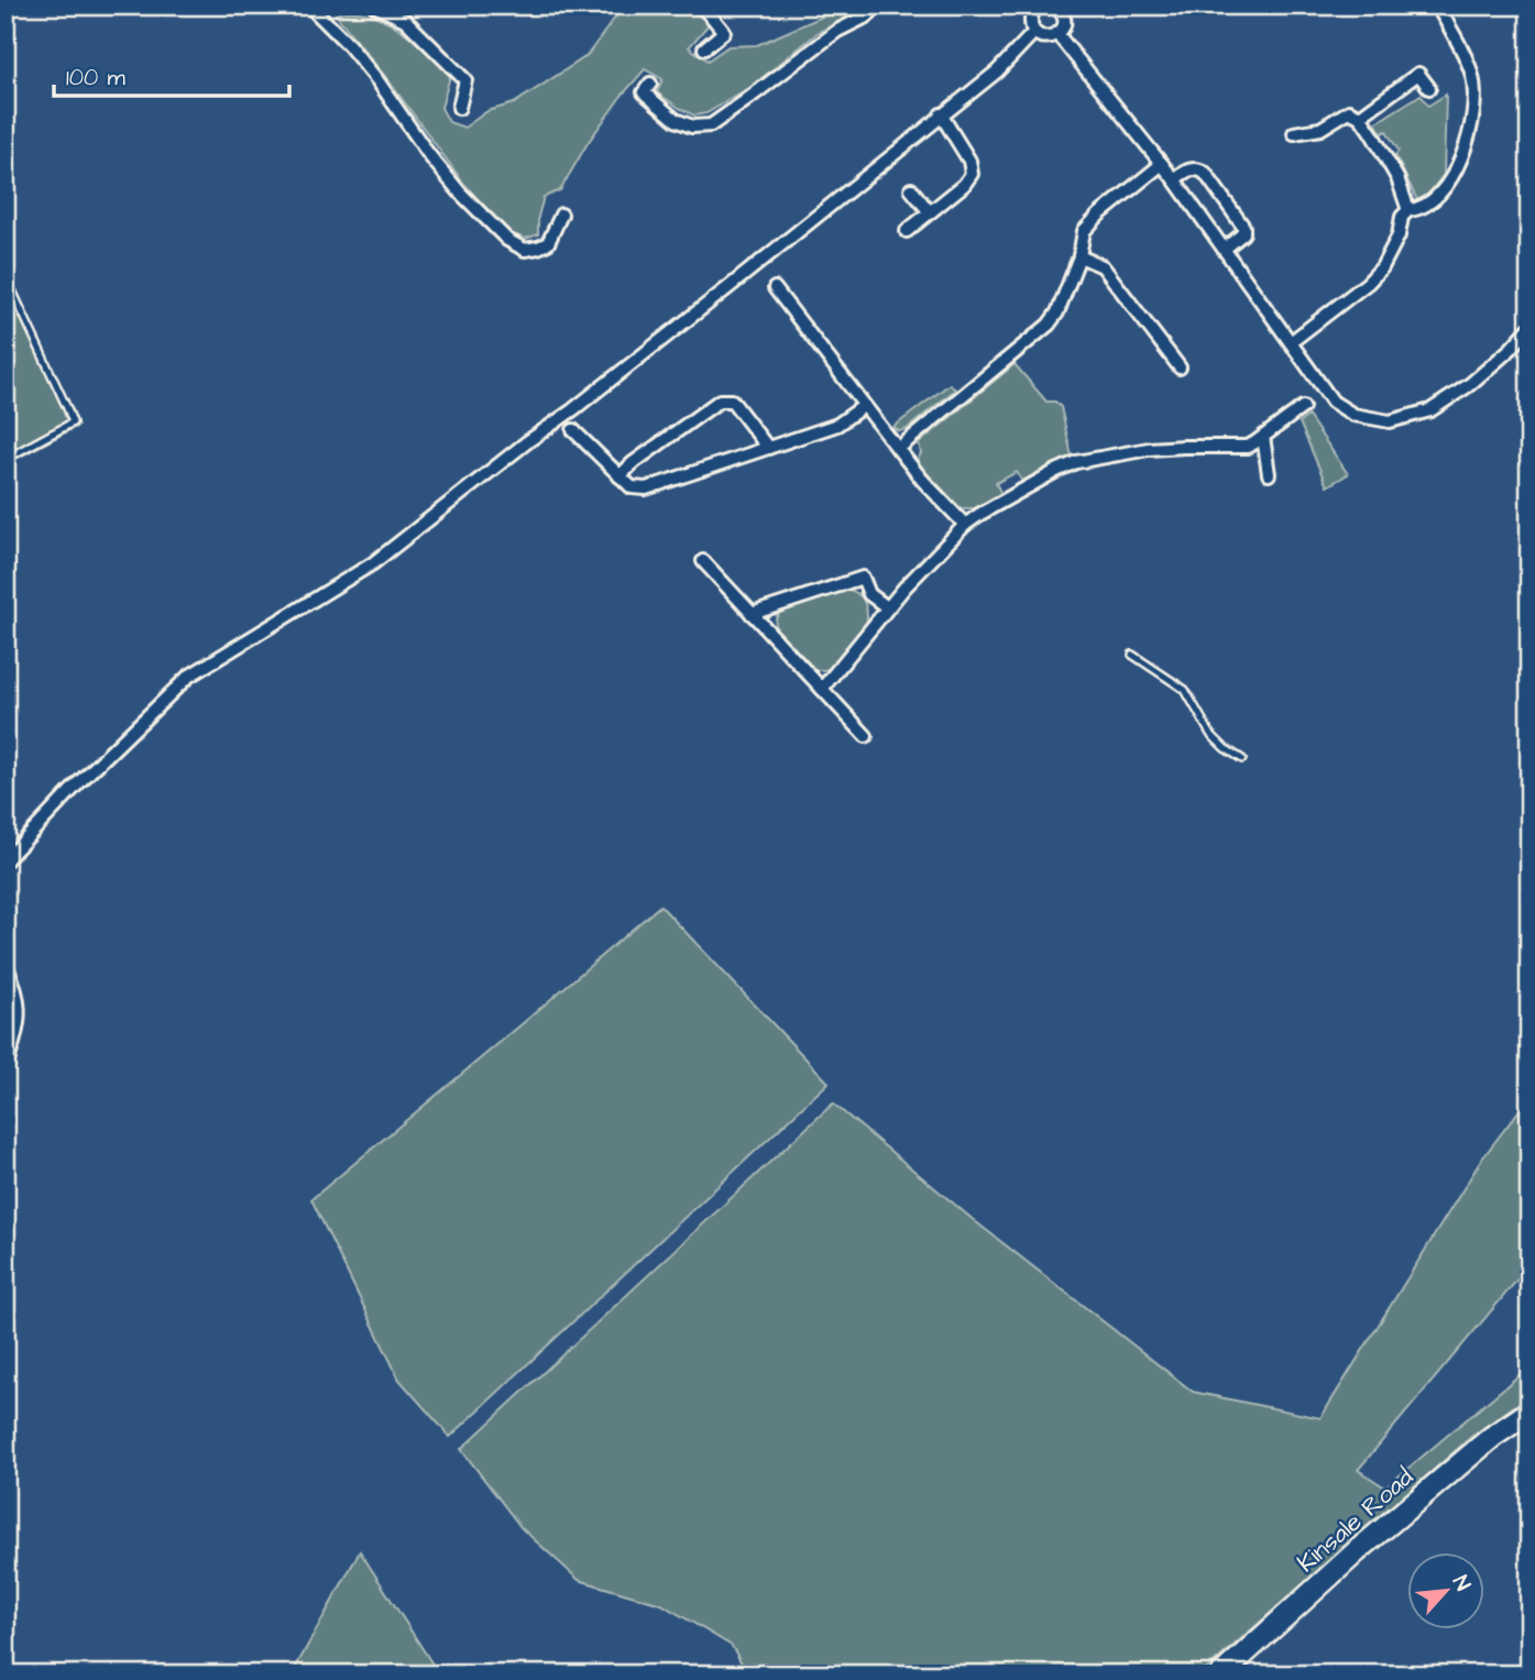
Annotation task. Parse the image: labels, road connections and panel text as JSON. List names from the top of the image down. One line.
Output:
{"streets":{"highway":["Kinsale Road"]},"scale_bar":"100 m","north":"top right"}
